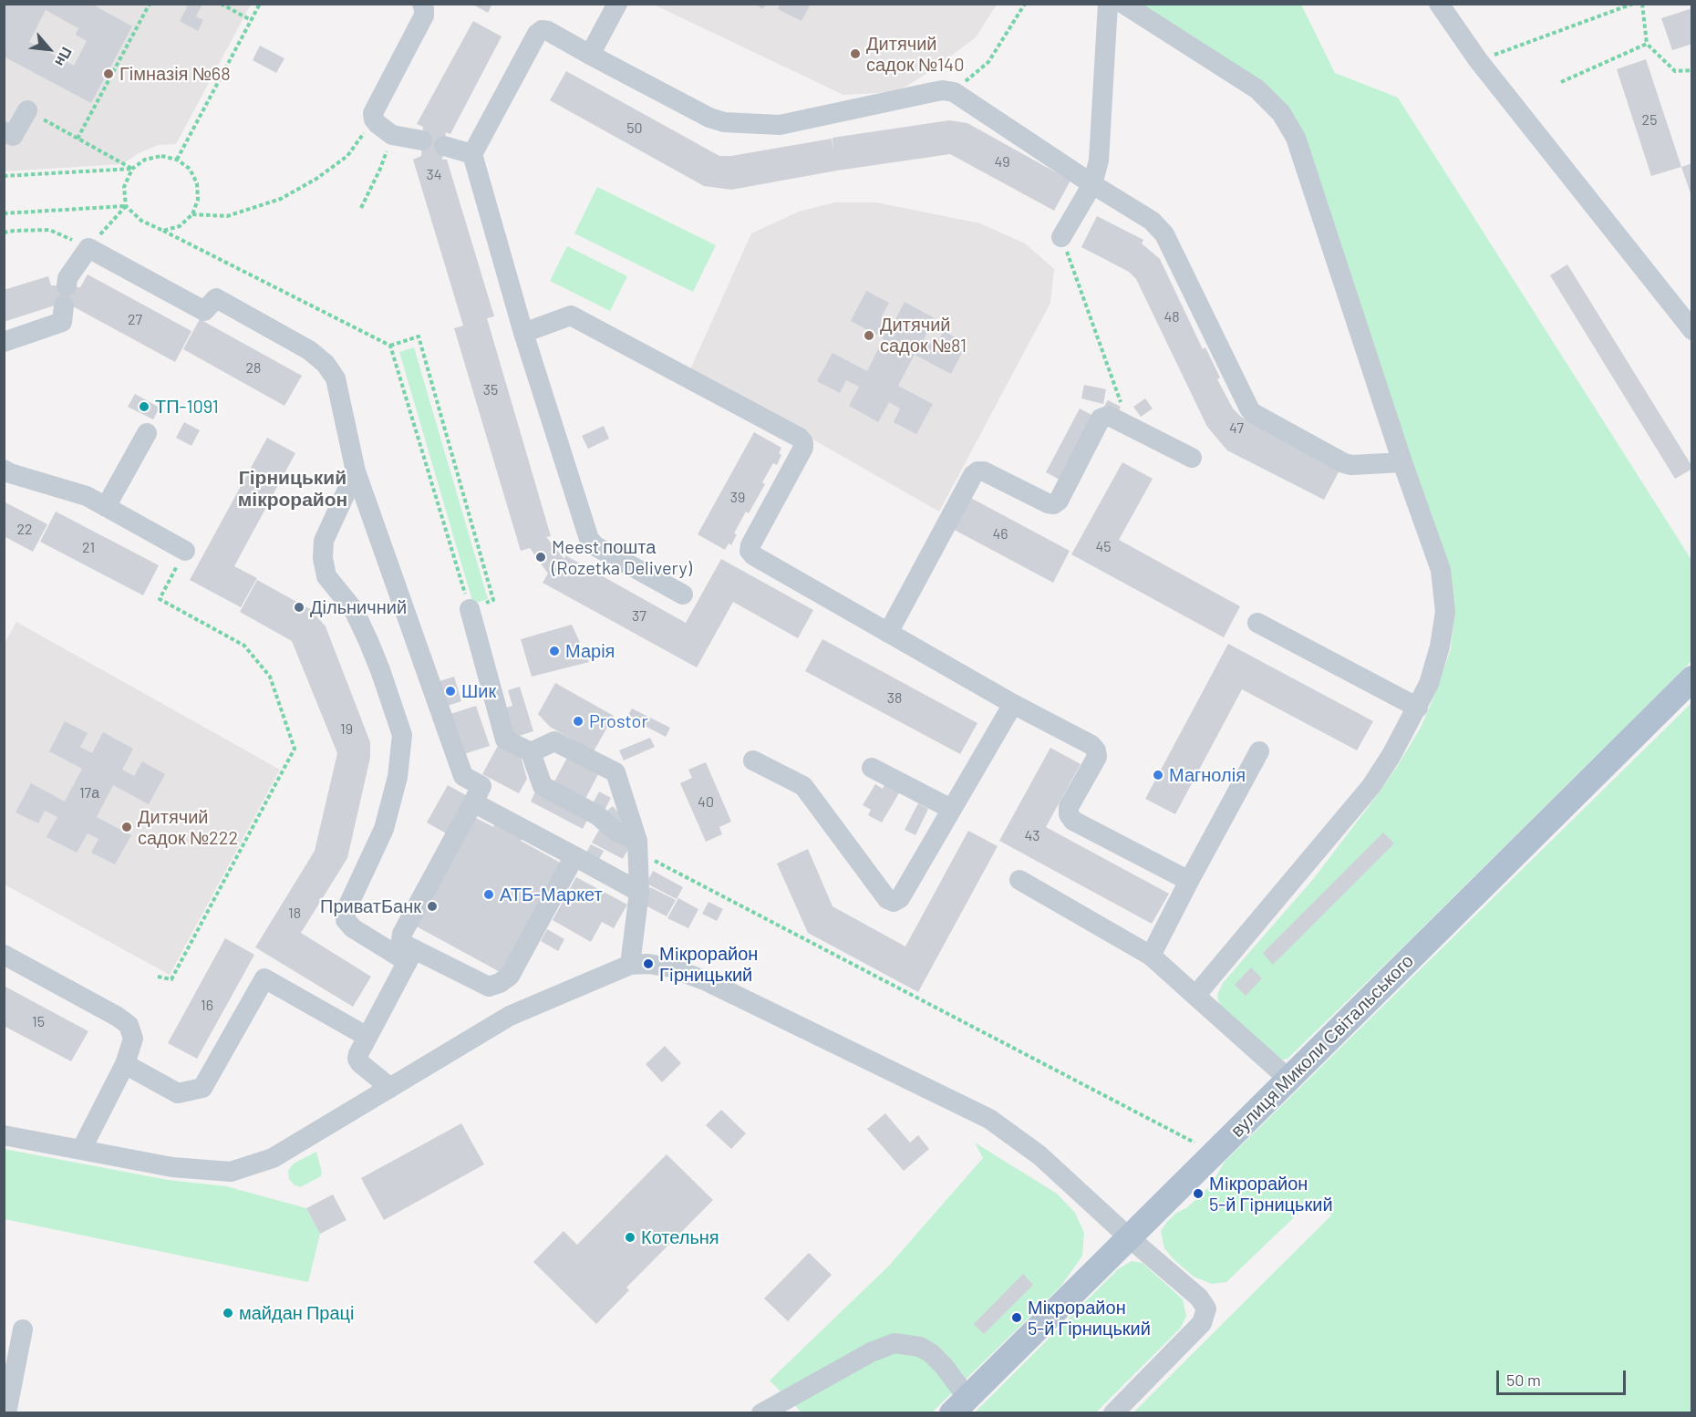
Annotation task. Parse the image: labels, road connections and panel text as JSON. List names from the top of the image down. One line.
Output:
{"streets":{"main road":["вулиця Миколи Світальського"]},"districts":["Гірницький мікрорайон"],"places":["Дитячий садок №140","Гімназія №68","Дитячий садок №81","ТП-1091","Meest пошта (Rozetka Delivery)","Дільничний","Марія","Шик","Prostor","Магнолія","Дитячий садок №222","АТБ-Маркет","ПриватБанк","Мiкрорайон Гiрницький","Мiкрорайон 5-й Гiрницький","Котельня","майдан Праці","Мікрорайон 5-й Гірницький"],"house_numbers":["25","50","49","34","48","27","28","35","47","39","22","46","45","21","37","38","19","17а","40","43","18","16","15"],"scale_bar":"50 m","north":"bottom right"}
